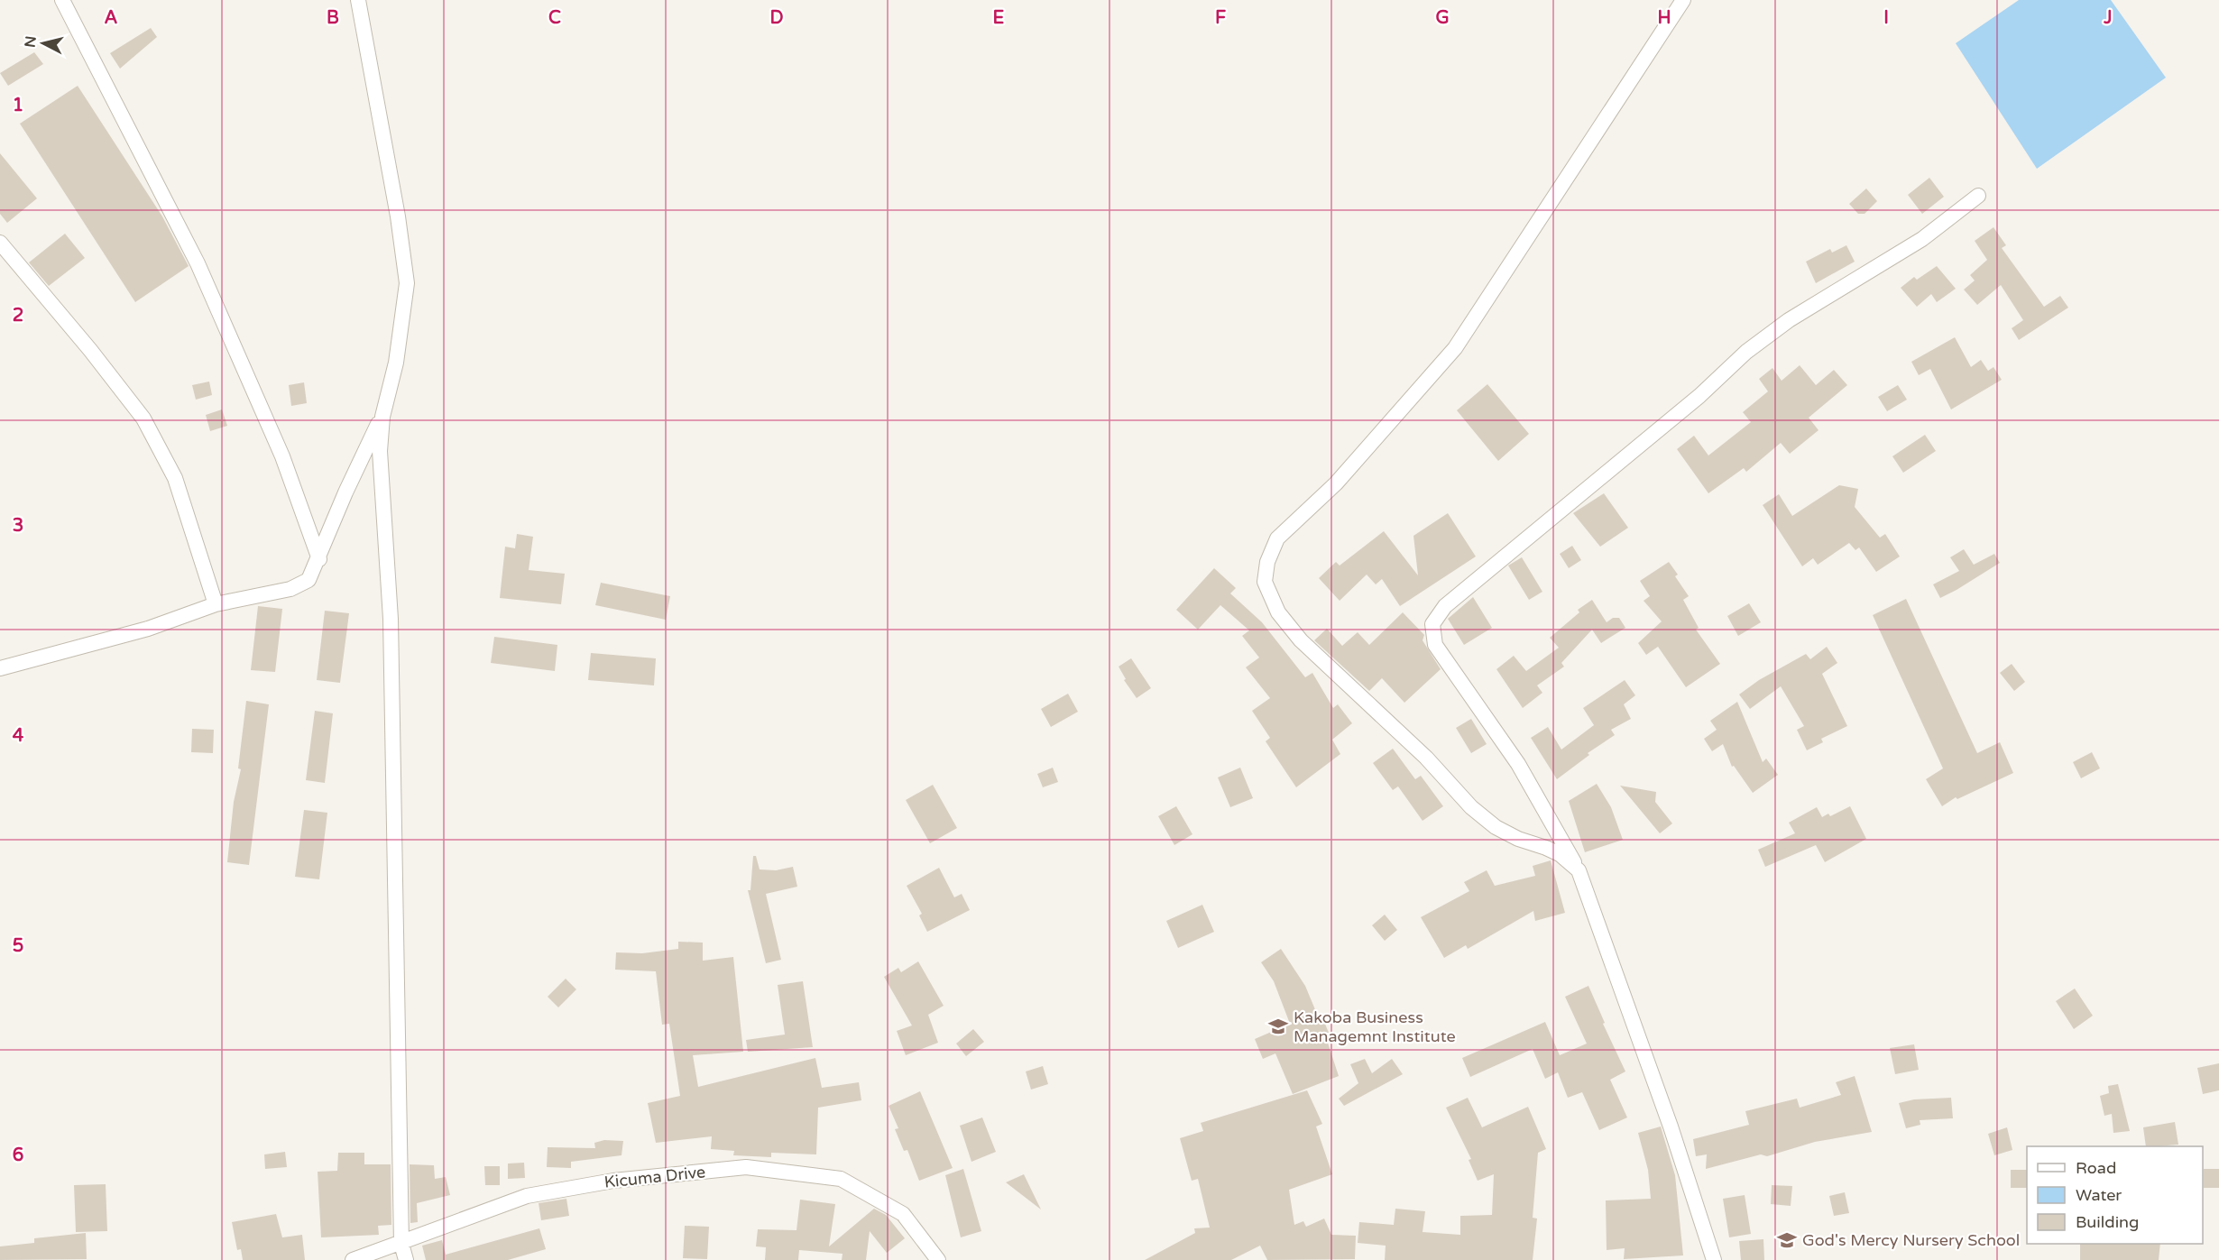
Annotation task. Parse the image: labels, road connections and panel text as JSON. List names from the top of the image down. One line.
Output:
{"streets":{"street":["Kicuma Drive"]},"places":{"school or university":["Kakoba Business Managemnt Institute","God's Mercy Nursery School"]},"legend":["Road","Water","Building"],"north":"left","grid":{"columns":["A","B","C","D","E","F","G","H","I","J"],"rows":["1","2","3","4","5","6"]}}
